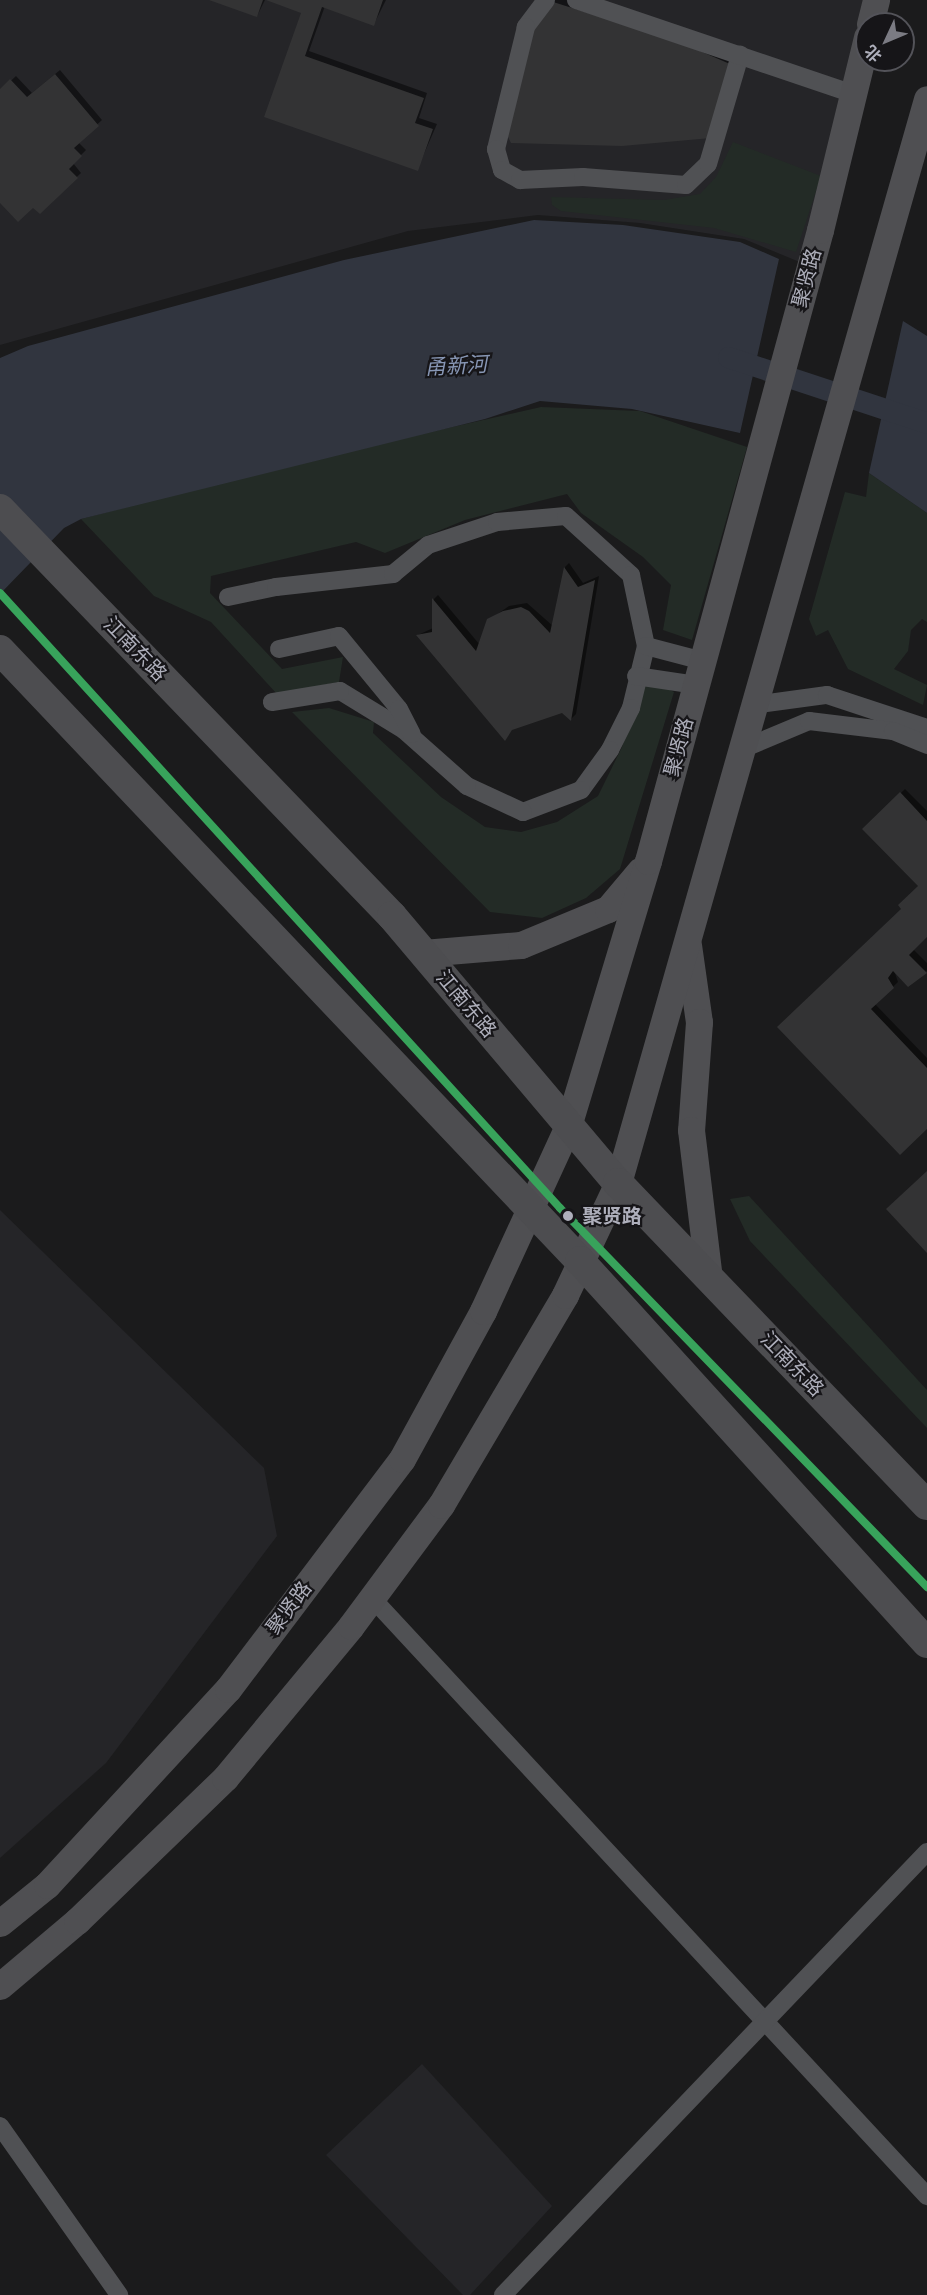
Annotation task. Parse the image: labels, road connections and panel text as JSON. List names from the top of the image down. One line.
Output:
{"streets":{"main road":["聚贤路","江南东路"]},"crossings":[["聚贤路","江南东路"]],"water":["甬新河"],"places":["聚贤路"],"north":"bottom left"}
